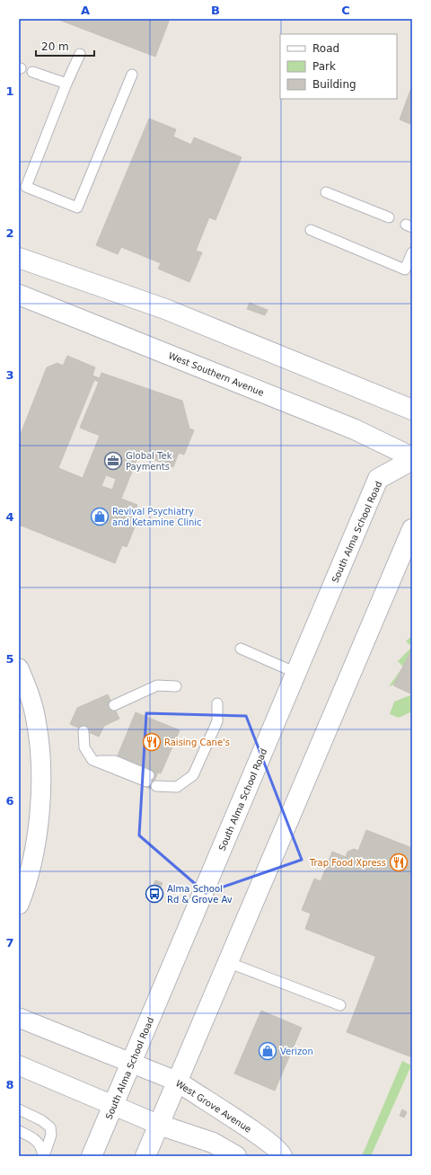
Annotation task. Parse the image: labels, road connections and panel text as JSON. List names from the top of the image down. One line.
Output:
{"streets":{"main road":["West Southern Avenue","South Alma School Road","West Grove Avenue"]},"crossings":[["West Southern Avenue","South Alma School Road"],["South Alma School Road","West Grove Avenue"]],"places":{"office":["Global Tek Payments"],"shop":["Revival Psychiatry and Ketamine Clinic","Verizon"],"restaurant":["Raising Cane's","Trap Food Xpress"],"bus stop":["Alma School Rd & Grove Av"]},"legend":["Road","Park","Building"],"scale_bar":"20 m","grid":{"columns":["A","B","C"],"rows":["1","2","3","4","5","6","7","8"]}}
